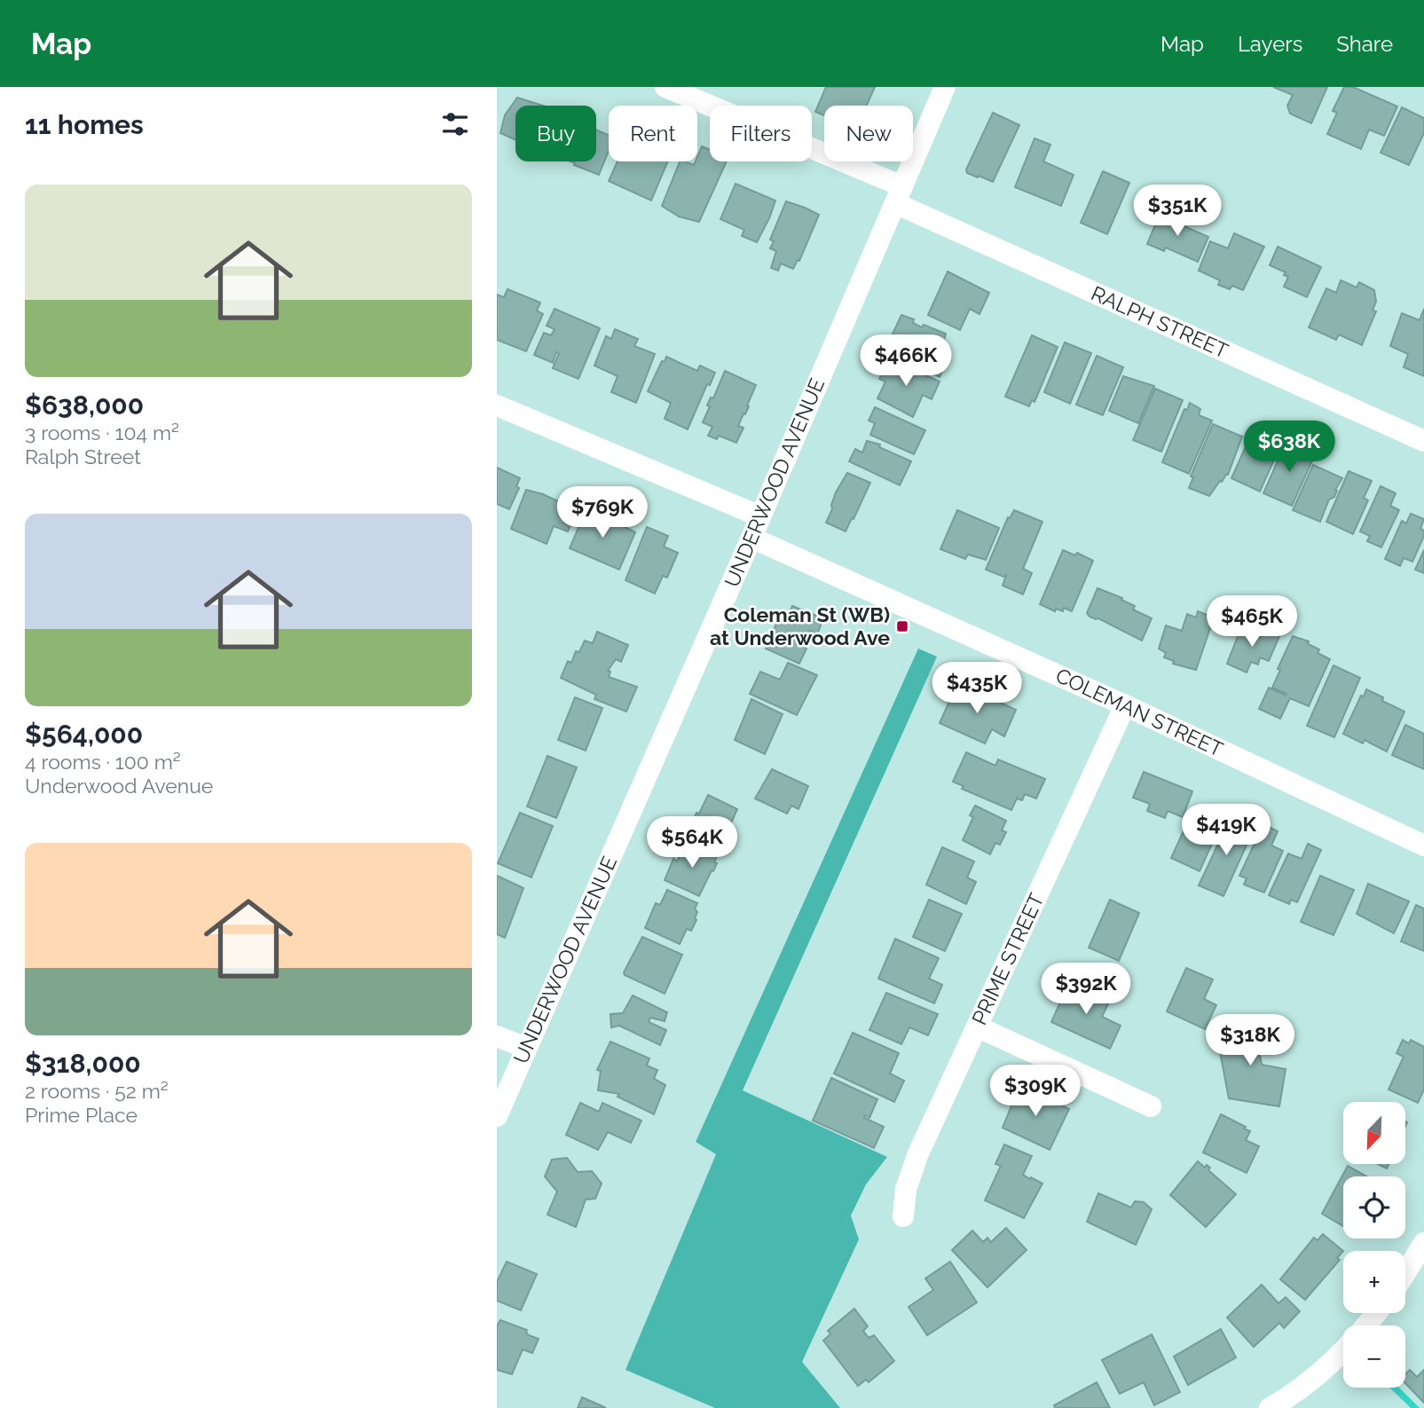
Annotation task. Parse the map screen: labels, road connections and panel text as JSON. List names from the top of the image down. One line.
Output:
{"streets":{"street":["RALPH STREET","UNDERWOOD AVENUE","COLEMAN STREET","PRIME STREET"]},"crossings":[["RALPH STREET","UNDERWOOD AVENUE"],["UNDERWOOD AVENUE","COLEMAN STREET"],["COLEMAN STREET","PRIME STREET"]],"places":{"transit":["Coleman St (WB) at Underwood Ave"]},"north":"bottom left","page":{"header":"Map","nav":["Map","Layers","Share"],"heading":"11 homes","chip":["Buy","Rent","Filters","New"],"list":[{"name":"$638,000","note":"3 rooms · 104 m² · Ralph Street"},{"name":"$564,000","note":"4 rooms · 100 m² · Underwood Avenue"},{"name":"$318,000","note":"2 rooms · 52 m² · Prime Place"}],"price":["$351K","$466K","$638K","$769K","$465K","$435K","$419K","$564K","$392K","$318K","$309K"],"map_buttons":["+","−"]}}
